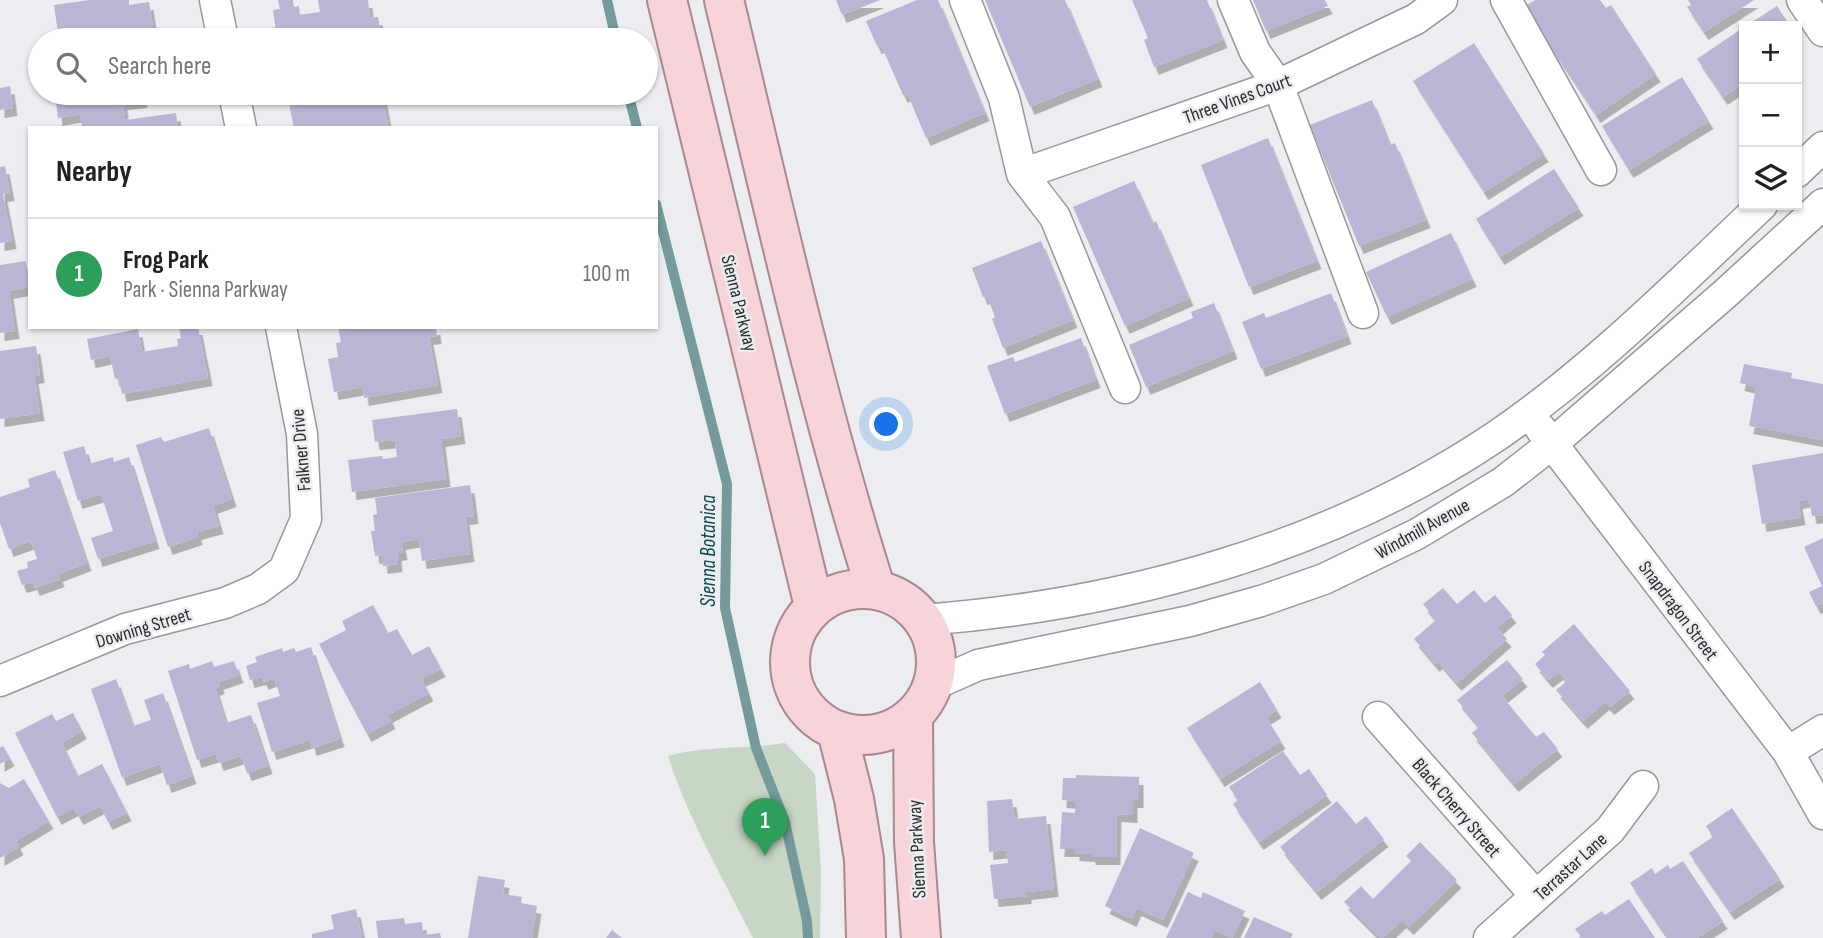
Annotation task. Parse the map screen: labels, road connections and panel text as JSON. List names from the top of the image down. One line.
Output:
{"streets":{"main road":["Sienna Parkway"],"street":["Three Vines Court","Falkner Drive","Windmill Avenue","Snapdragon Street","Downing Street","Black Cherry Street","Terrastar Lane"]},"crossings":[["Sienna Parkway","Windmill Avenue"],["Falkner Drive","Downing Street"],["Windmill Avenue","Snapdragon Street"],["Black Cherry Street","Terrastar Lane"]],"water":["Sienna Botanica"],"page":{"map_buttons":["+","−"],"search":"Search here","heading":"Nearby","list":[{"mark":"1","name":"Frog Park","note":"Park · Sienna Parkway","value":"100 m"}],"pins":"1"}}
